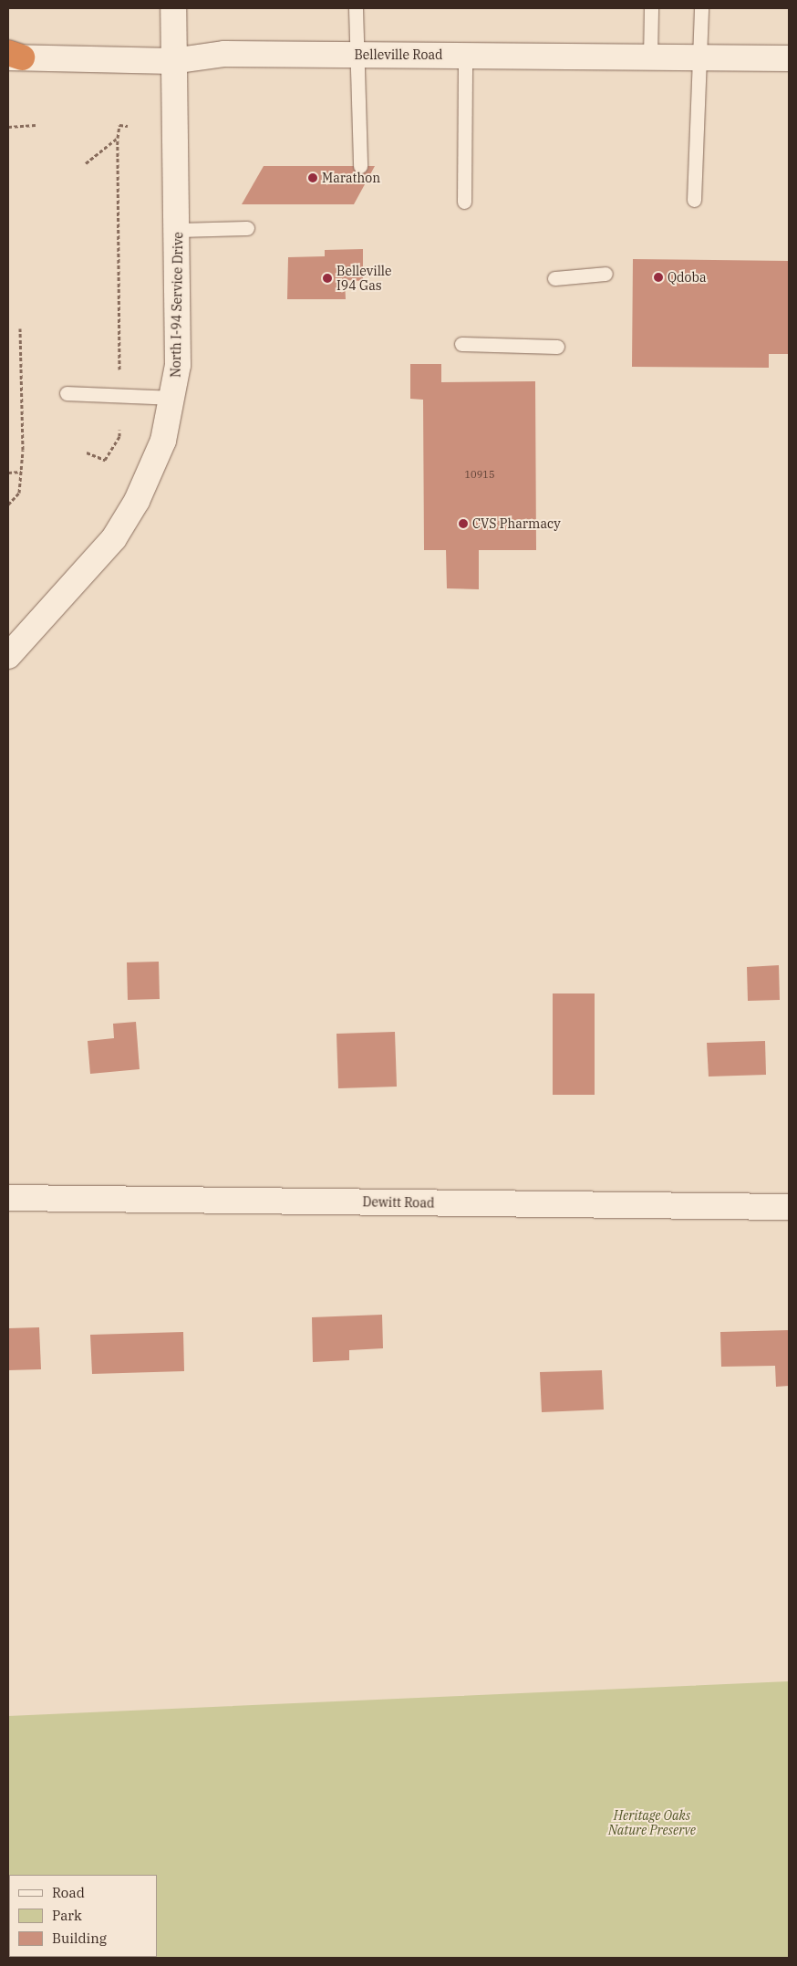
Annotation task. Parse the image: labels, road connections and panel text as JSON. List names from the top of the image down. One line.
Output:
{"streets":{"street":["Belleville Road","North I-94 Service Drive","Dewitt Road"]},"crossings":[["Belleville Road","North I-94 Service Drive"]],"parks":["Heritage Oaks Nature Preserve"],"places":["Marathon","Qdoba","Belleville I94 Gas","CVS Pharmacy"],"house_numbers":["10915"],"legend":["Road","Park","Building"]}
